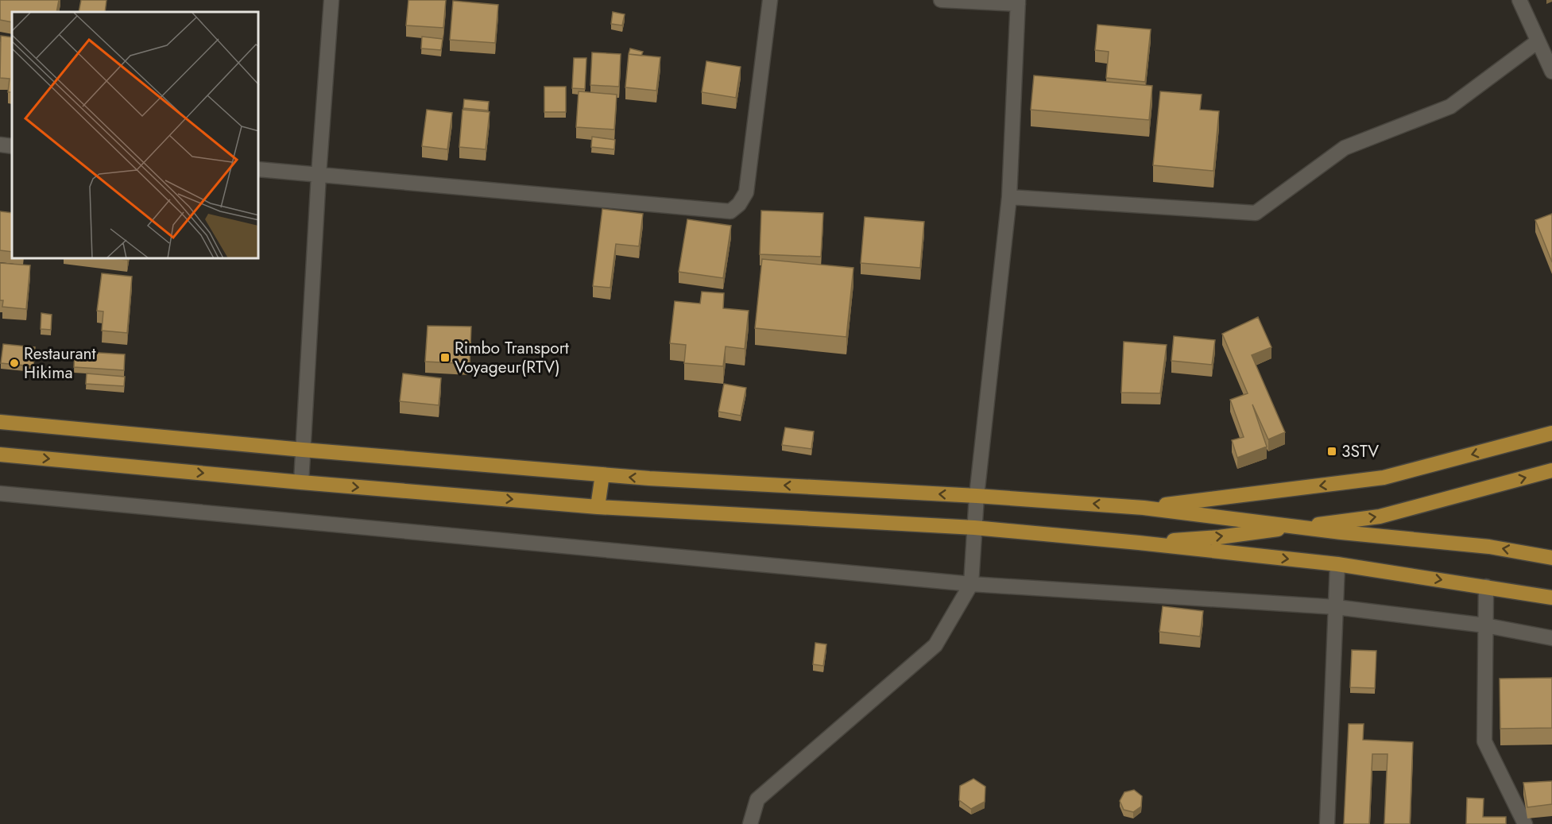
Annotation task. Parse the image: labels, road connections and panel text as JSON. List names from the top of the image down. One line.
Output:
{"places":{"transit":["Rimbo Transport Voyageur(RTV)","3STV"],"other":["Restaurant Hikima"]}}
